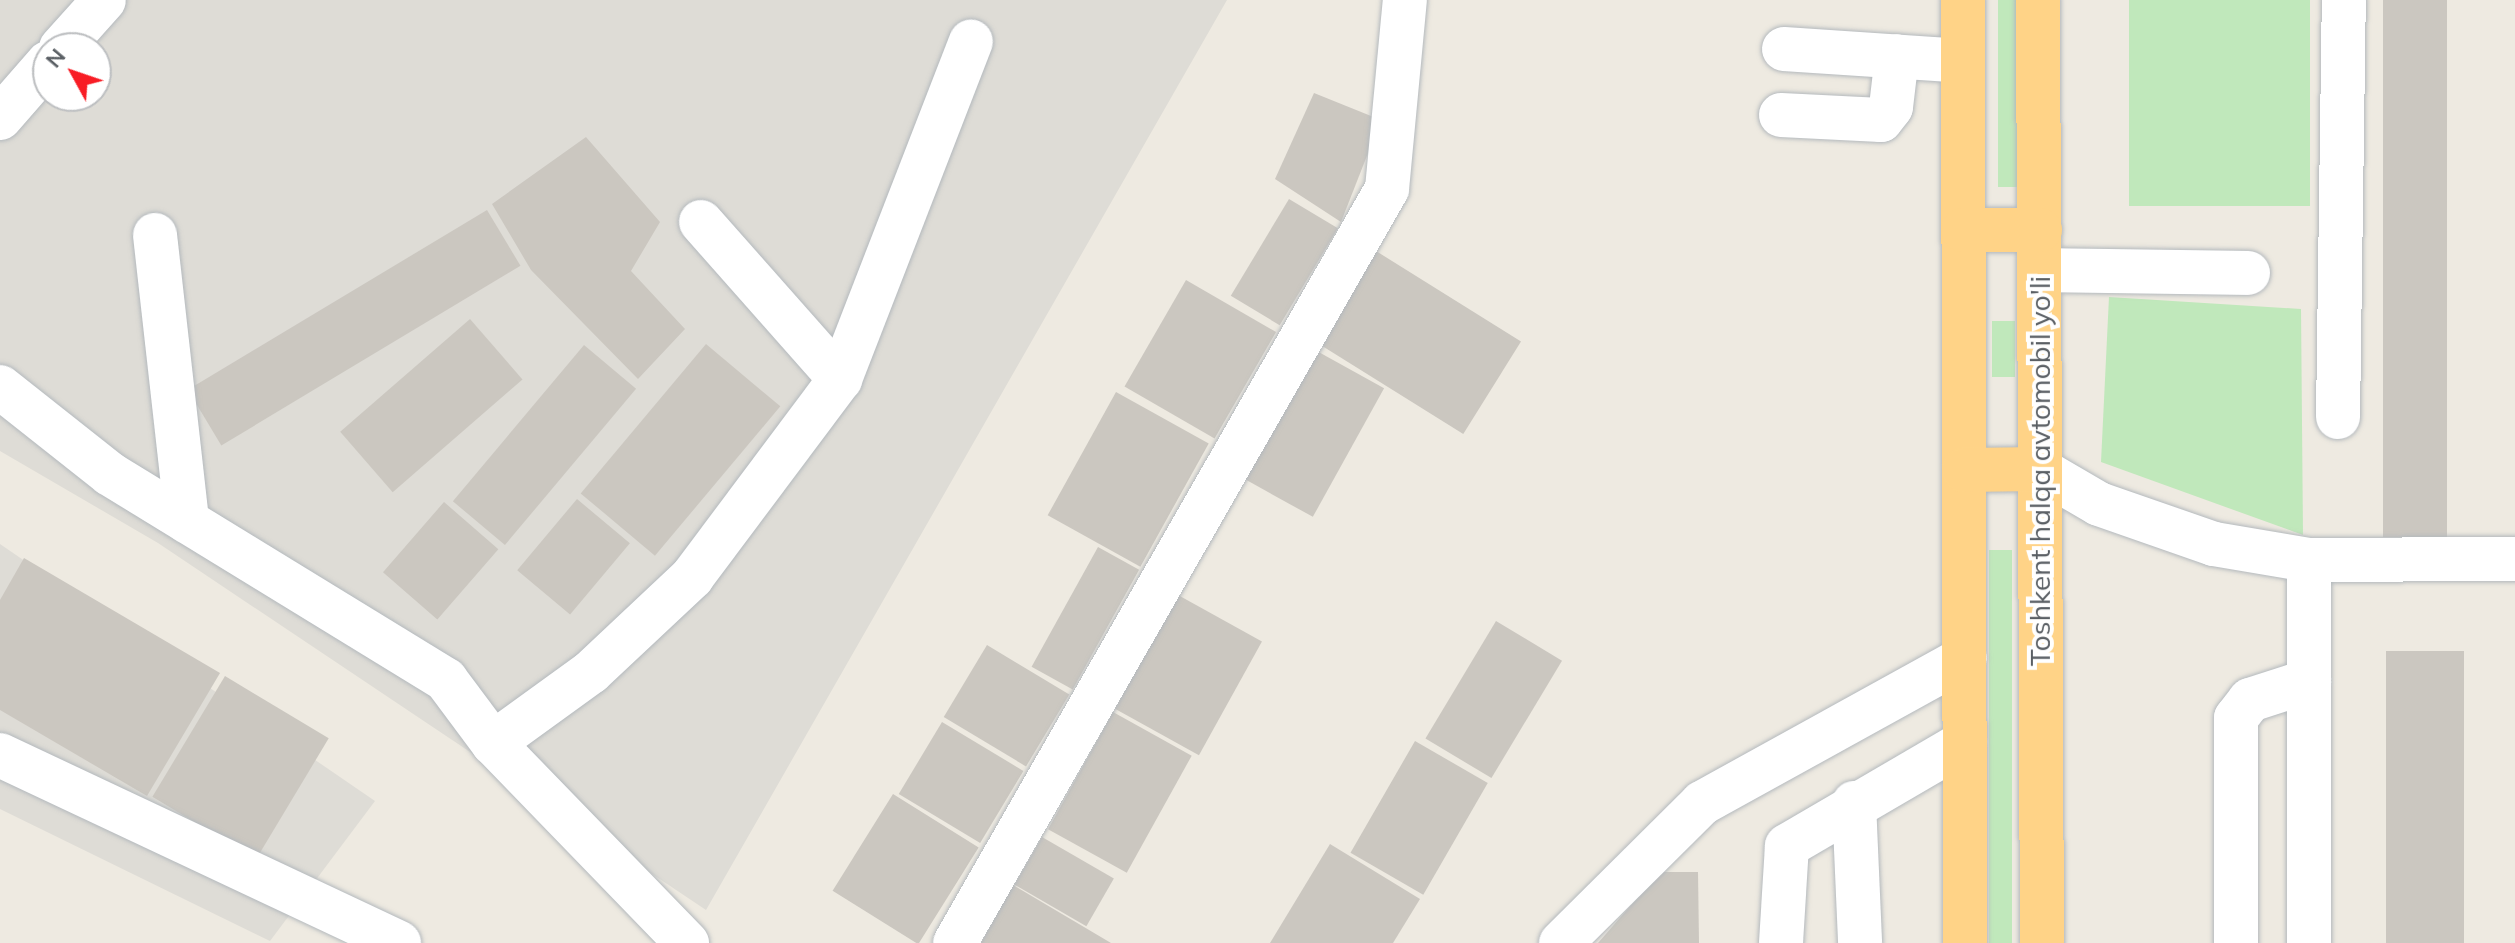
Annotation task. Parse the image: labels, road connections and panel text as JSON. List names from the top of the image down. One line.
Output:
{"streets":{"highway":["Toshkent halqa avtomobil yo'li"]},"north":"top left"}
